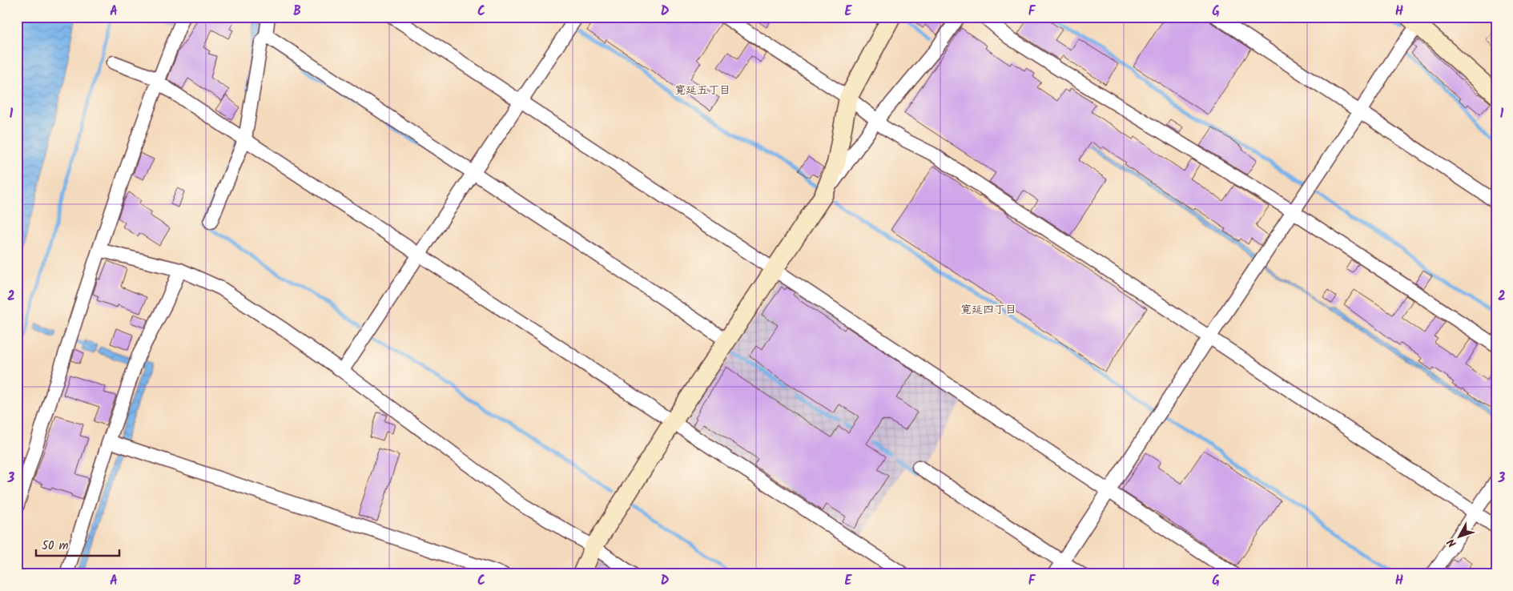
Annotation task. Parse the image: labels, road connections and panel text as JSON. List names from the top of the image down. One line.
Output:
{"districts":["寛延五丁目","寛延四丁目"],"scale_bar":"50 m","north":"bottom left","grid":{"columns":["A","B","C","D","E","F","G","H"],"rows":["1","2","3"]}}
